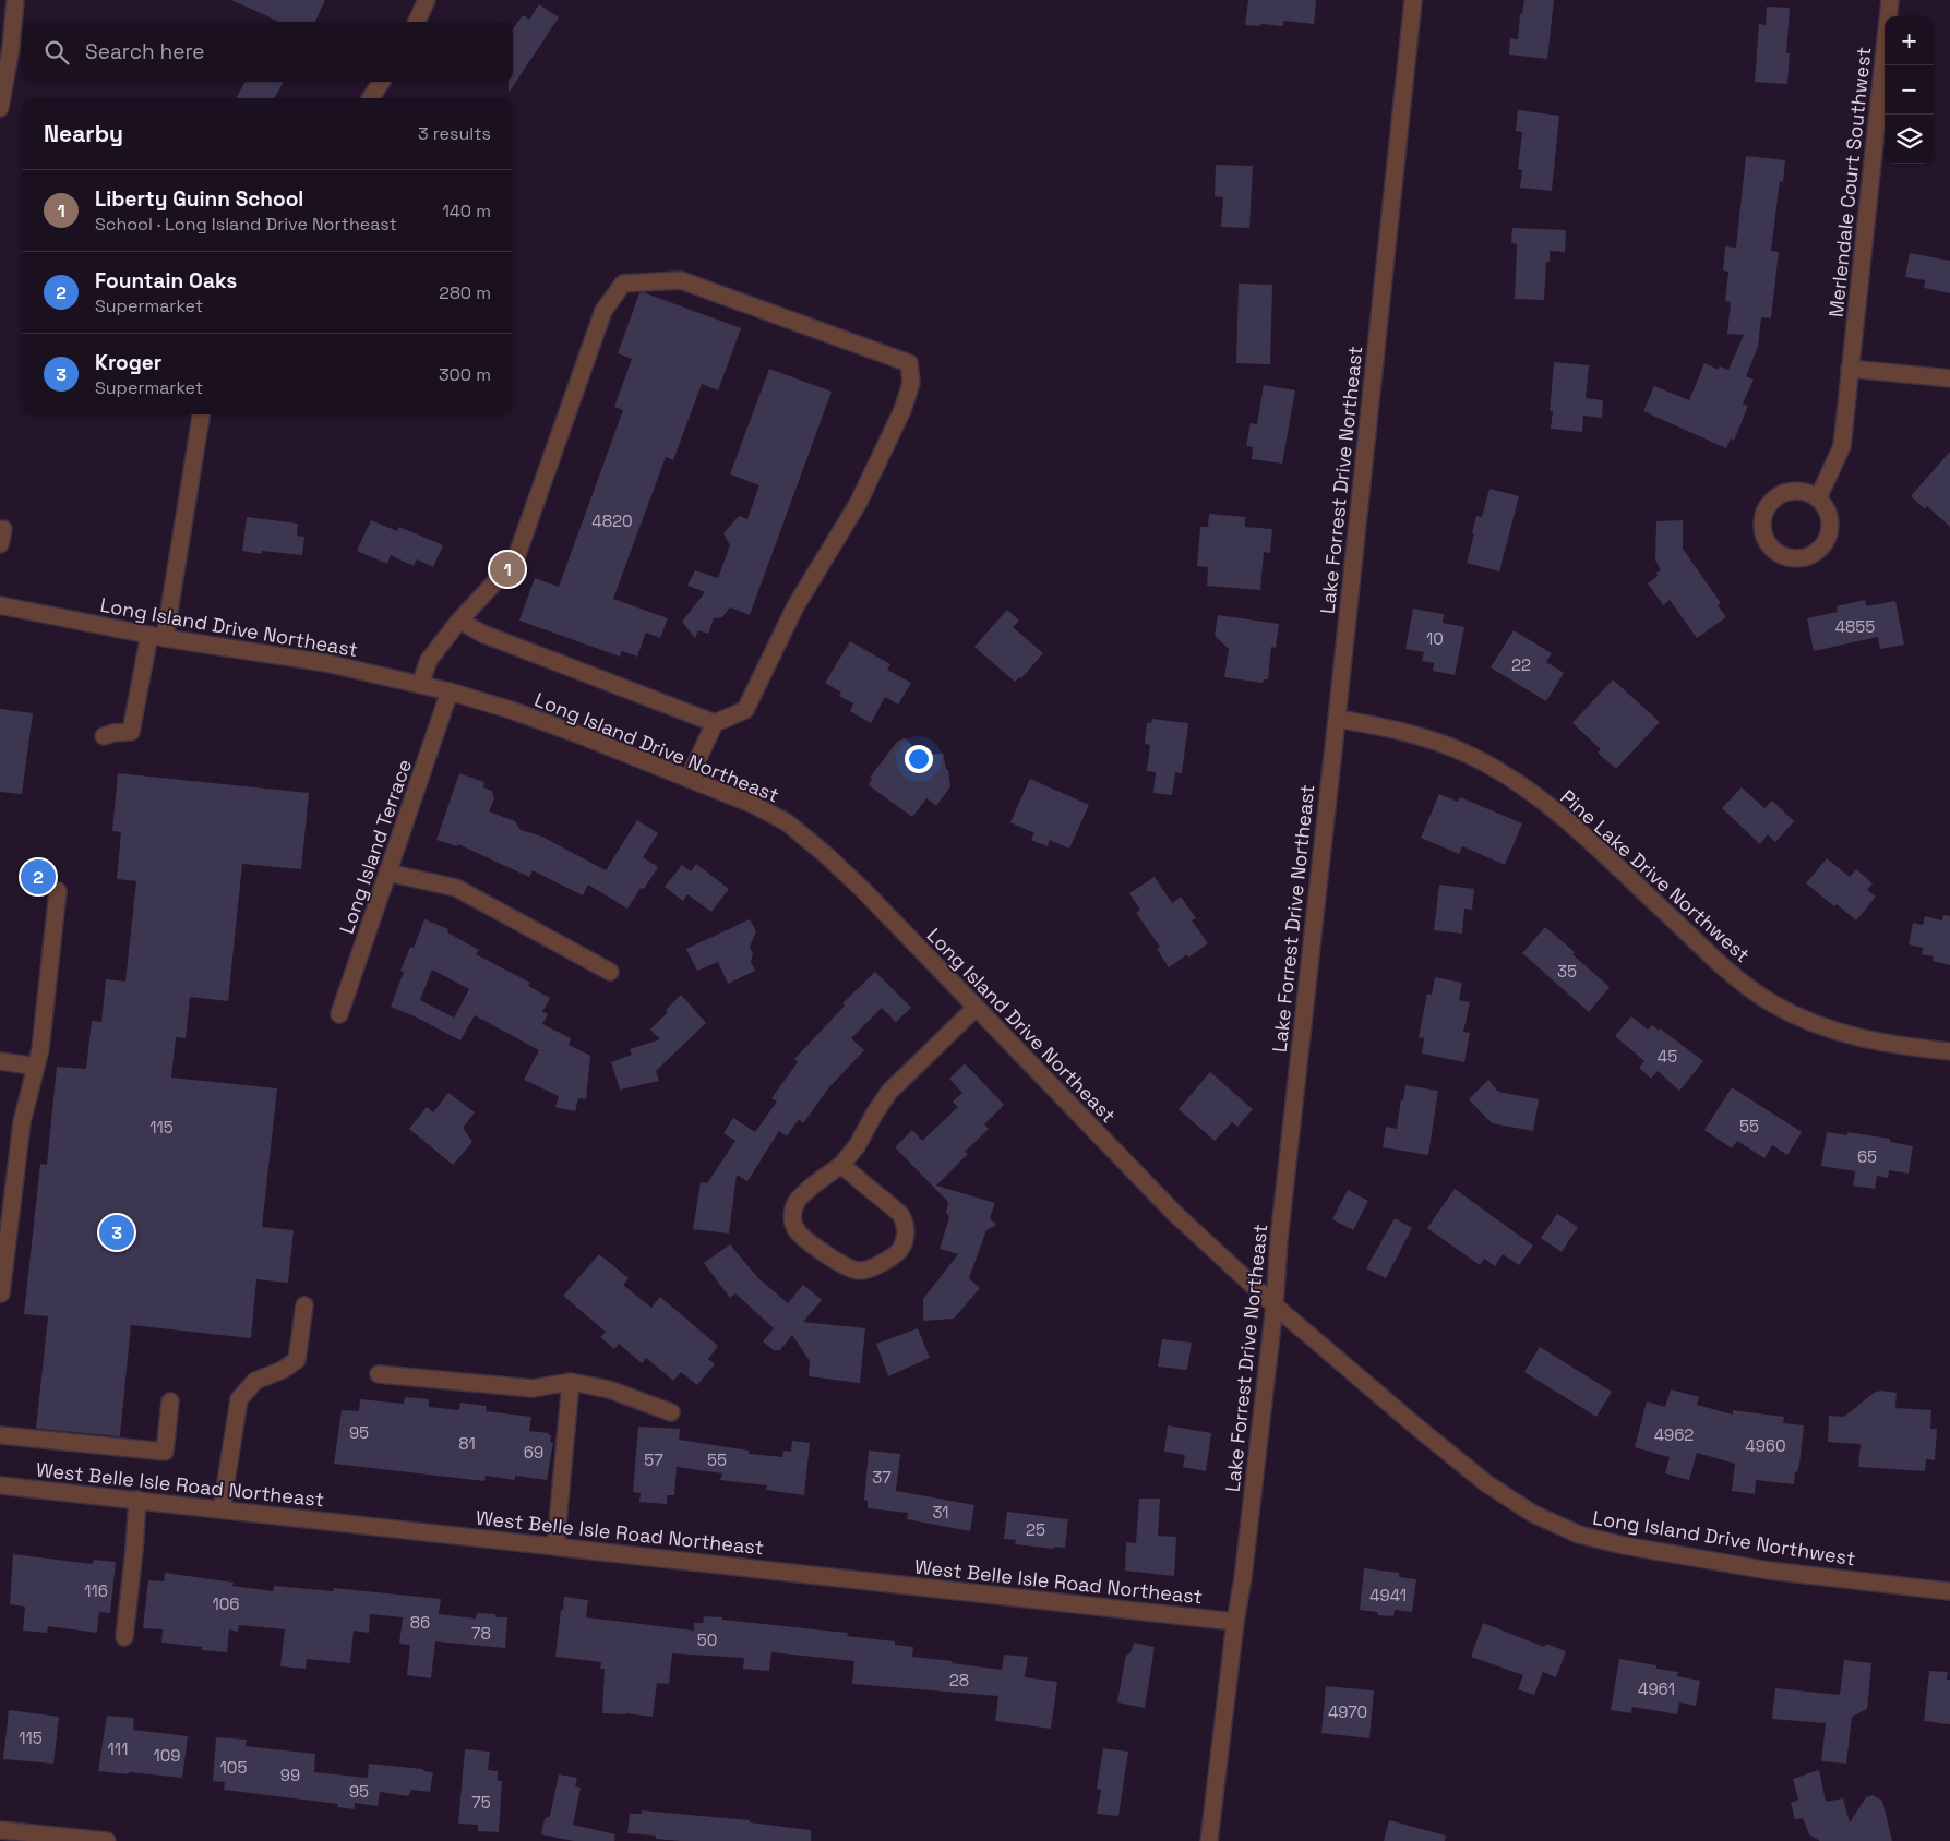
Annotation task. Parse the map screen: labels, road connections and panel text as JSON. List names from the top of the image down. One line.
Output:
{"streets":{"street":["Merlendale Court Southwest","Lake Forrest Drive Northeast","Long Island Drive Northeast","Long Island Terrace","Pine Lake Drive Northwest","West Belle Isle Road Northeast","Long Island Drive Northwest"]},"crossings":[["Lake Forrest Drive Northeast","Long Island Drive Northeast"],["Lake Forrest Drive Northeast","Pine Lake Drive Northwest"],["Lake Forrest Drive Northeast","West Belle Isle Road Northeast"],["Lake Forrest Drive Northeast","Long Island Drive Northwest"],["Long Island Drive Northeast","Long Island Terrace"],["Long Island Drive Northeast","Long Island Drive Northwest"]],"house_numbers":["4820","4855","10","22","35","45","55","115","65","95","4962","81","4960","69","57","55","37","31","25","116","4941","106","86","78","50","28","4961","4970","115","111","109","105","99","95","75"],"page":{"map_buttons":["+","−"],"search":"Search here","heading":["Nearby","3 results"],"list":[{"mark":"1","name":"Liberty Guinn School","note":"School · Long Island Drive Northeast","value":"140 m"},{"mark":"2","name":"Fountain Oaks","note":"Supermarket","value":"280 m"},{"mark":"3","name":"Kroger","note":"Supermarket","value":"300 m"}],"pins":["1","2","3"]}}
